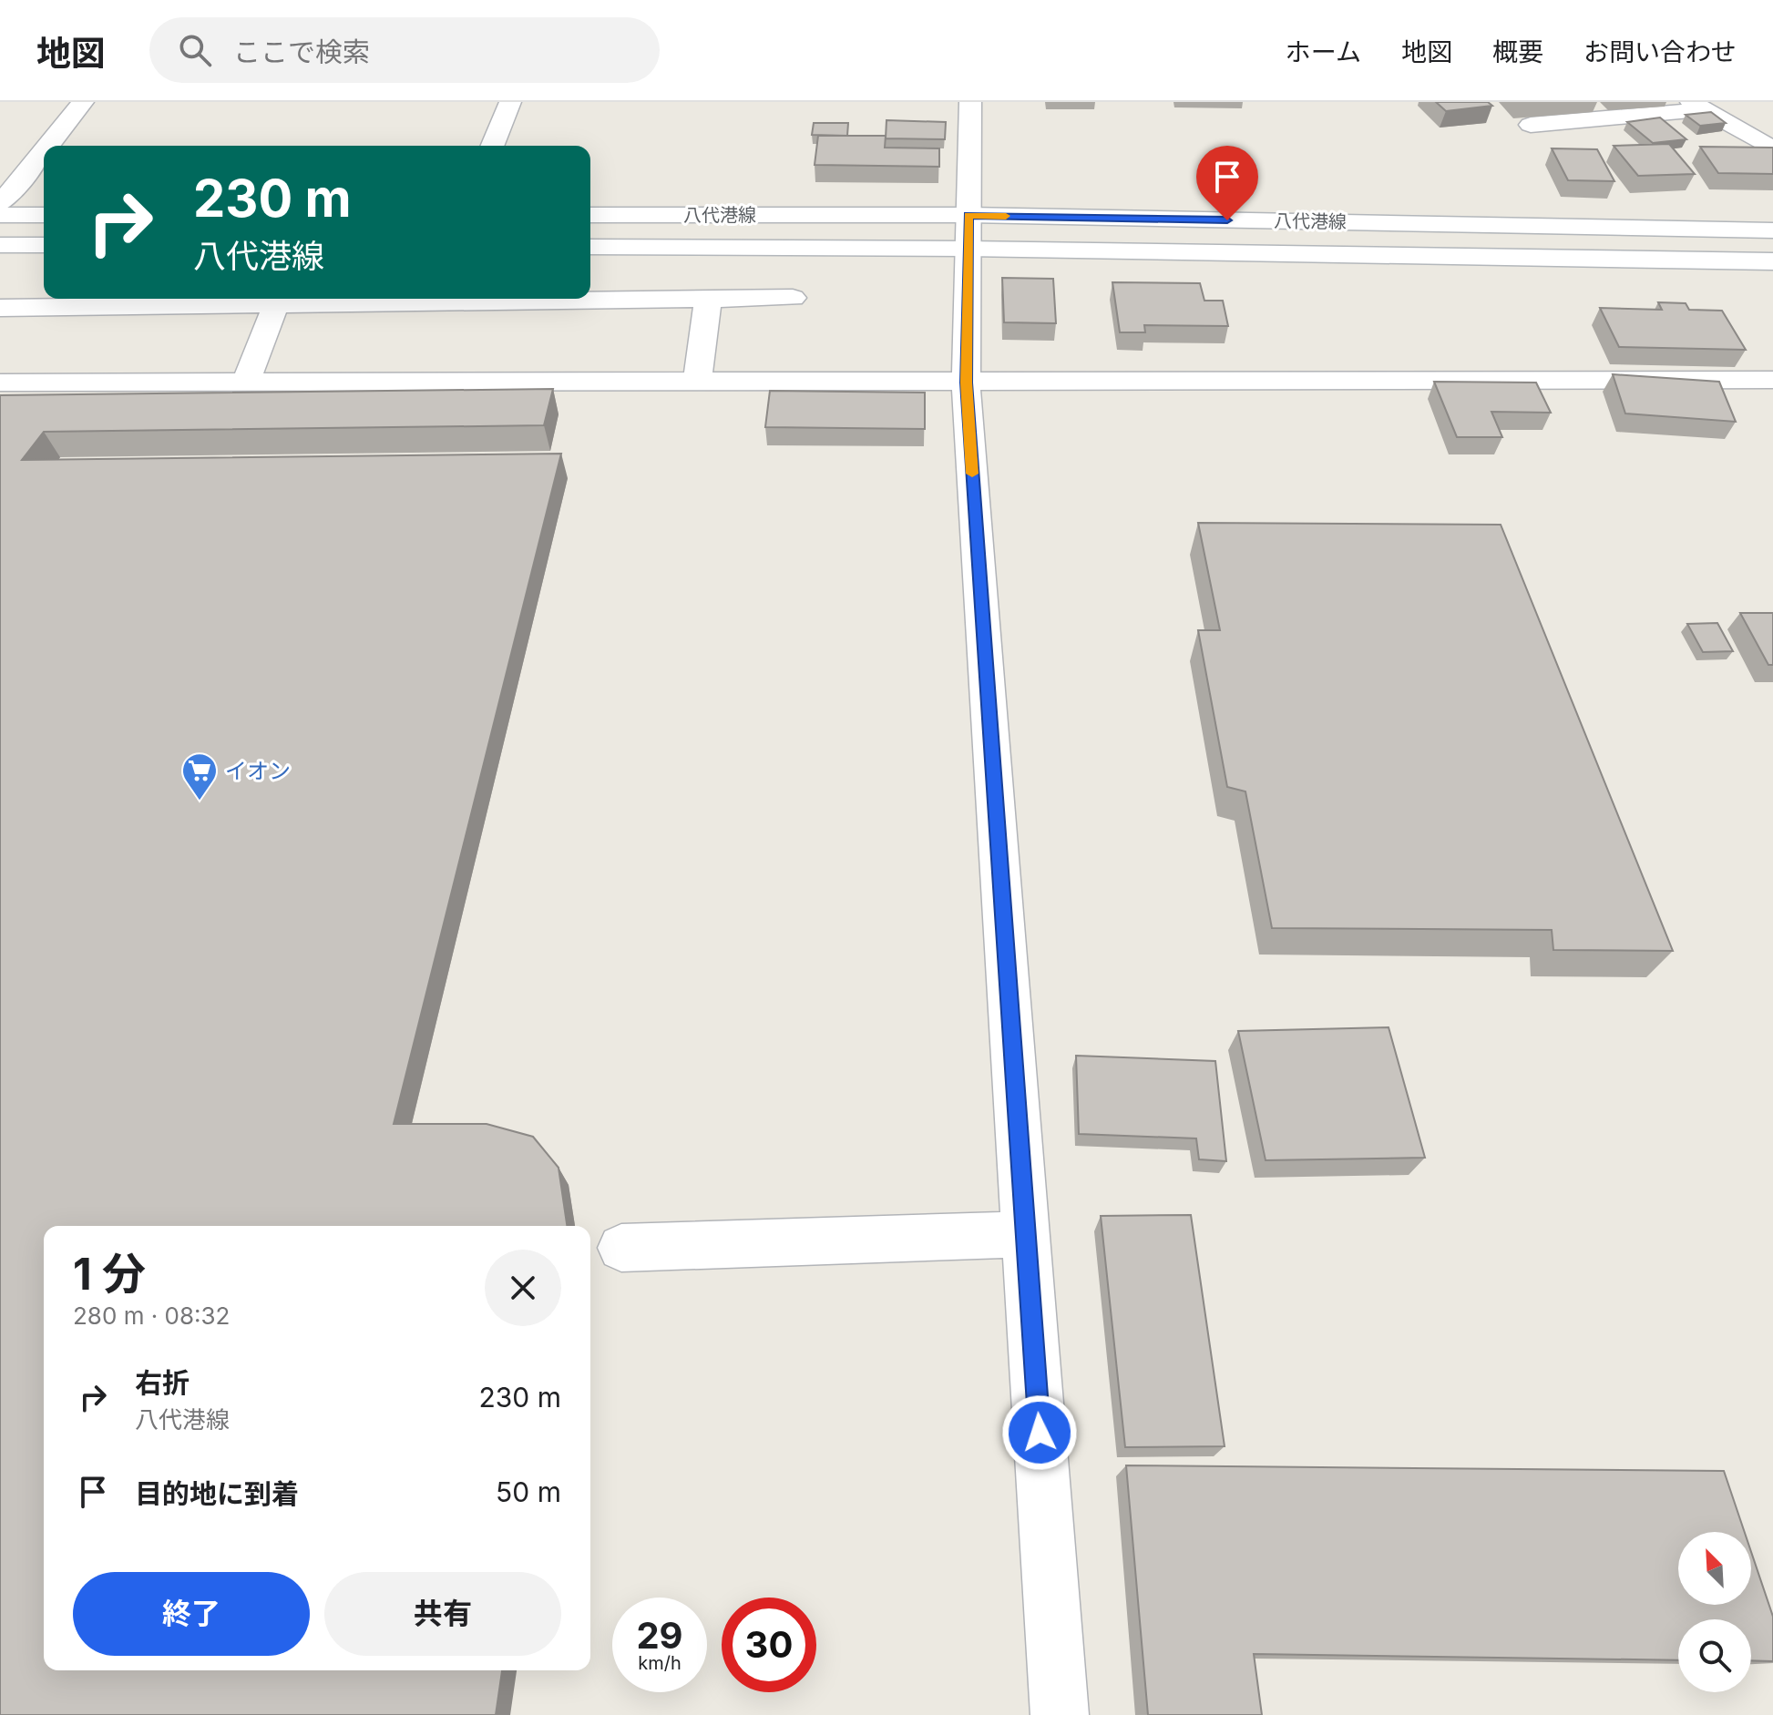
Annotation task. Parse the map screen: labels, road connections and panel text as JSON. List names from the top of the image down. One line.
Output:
{"streets":{"street":["八代港線"]},"places":{"supermarket":["イオン"]},"north":"top left","page":{"header":"地図","search":"ここで検索","nav":["ホーム","地図","概要","お問い合わせ"],"turn":["230 m","八代港線"],"heading":["1 分","280 m · 08:32"],"list":[{"name":"右折","note":"八代港線","value":"230 m"},{"name":"目的地に到着","value":"50 m"}],"buttons":["終了","共有"],"speed":"29 km/h","limit":"30"}}
